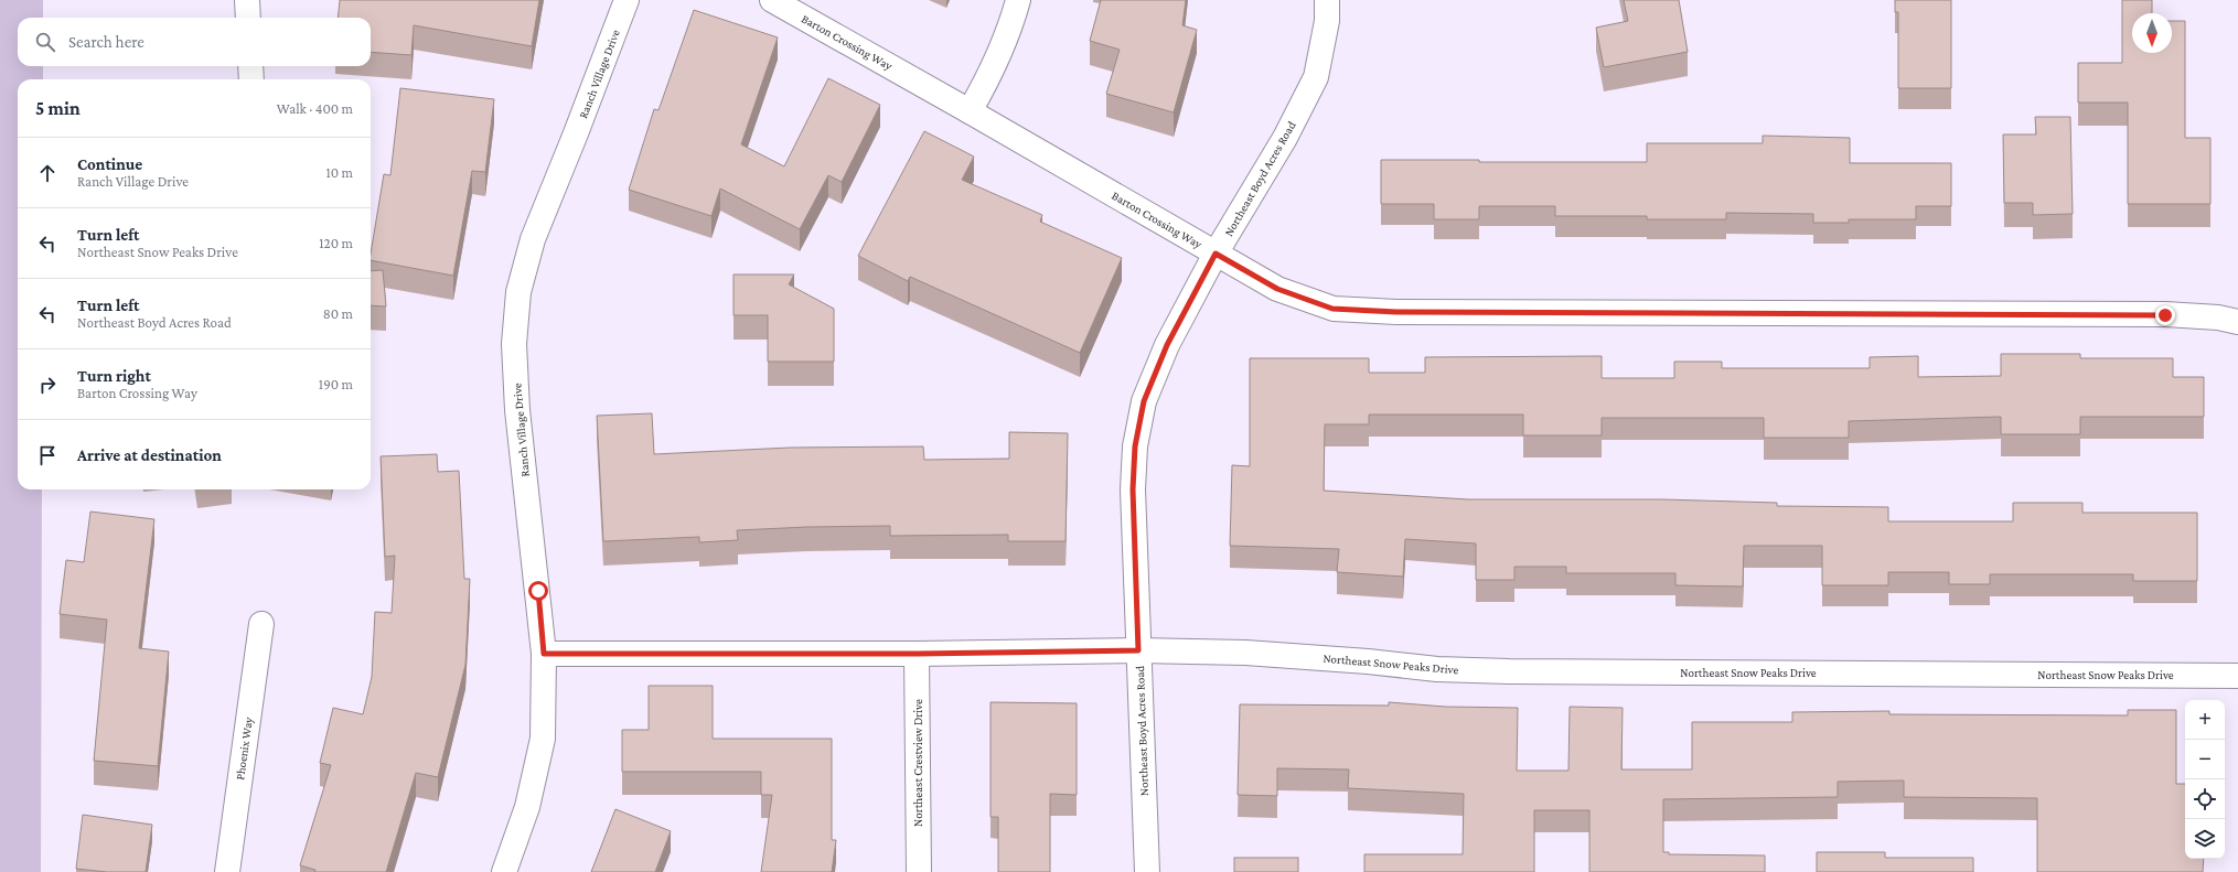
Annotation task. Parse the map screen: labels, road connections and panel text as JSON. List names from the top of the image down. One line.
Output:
{"streets":{"street":["Barton Crossing Way","Ranch Village Drive","Northeast Boyd Acres Road","Northeast Snow Peaks Drive","Phoenix Way","Northeast Crestview Drive"]},"crossings":[["Barton Crossing Way","Northeast Boyd Acres Road"],["Ranch Village Drive","Northeast Snow Peaks Drive"],["Northeast Boyd Acres Road","Northeast Snow Peaks Drive"],["Northeast Snow Peaks Drive","Northeast Crestview Drive"]],"north":"bottom","page":{"search":"Search here","heading":["5 min","Walk · 400 m"],"list":[["Continue","Ranch Village Drive","10 m"],["Turn left","Northeast Snow Peaks Drive","120 m"],["Turn left","Northeast Boyd Acres Road","80 m"],["Turn right","Barton Crossing Way","190 m"],"Arrive at destination"],"map_buttons":["+","−"]}}
